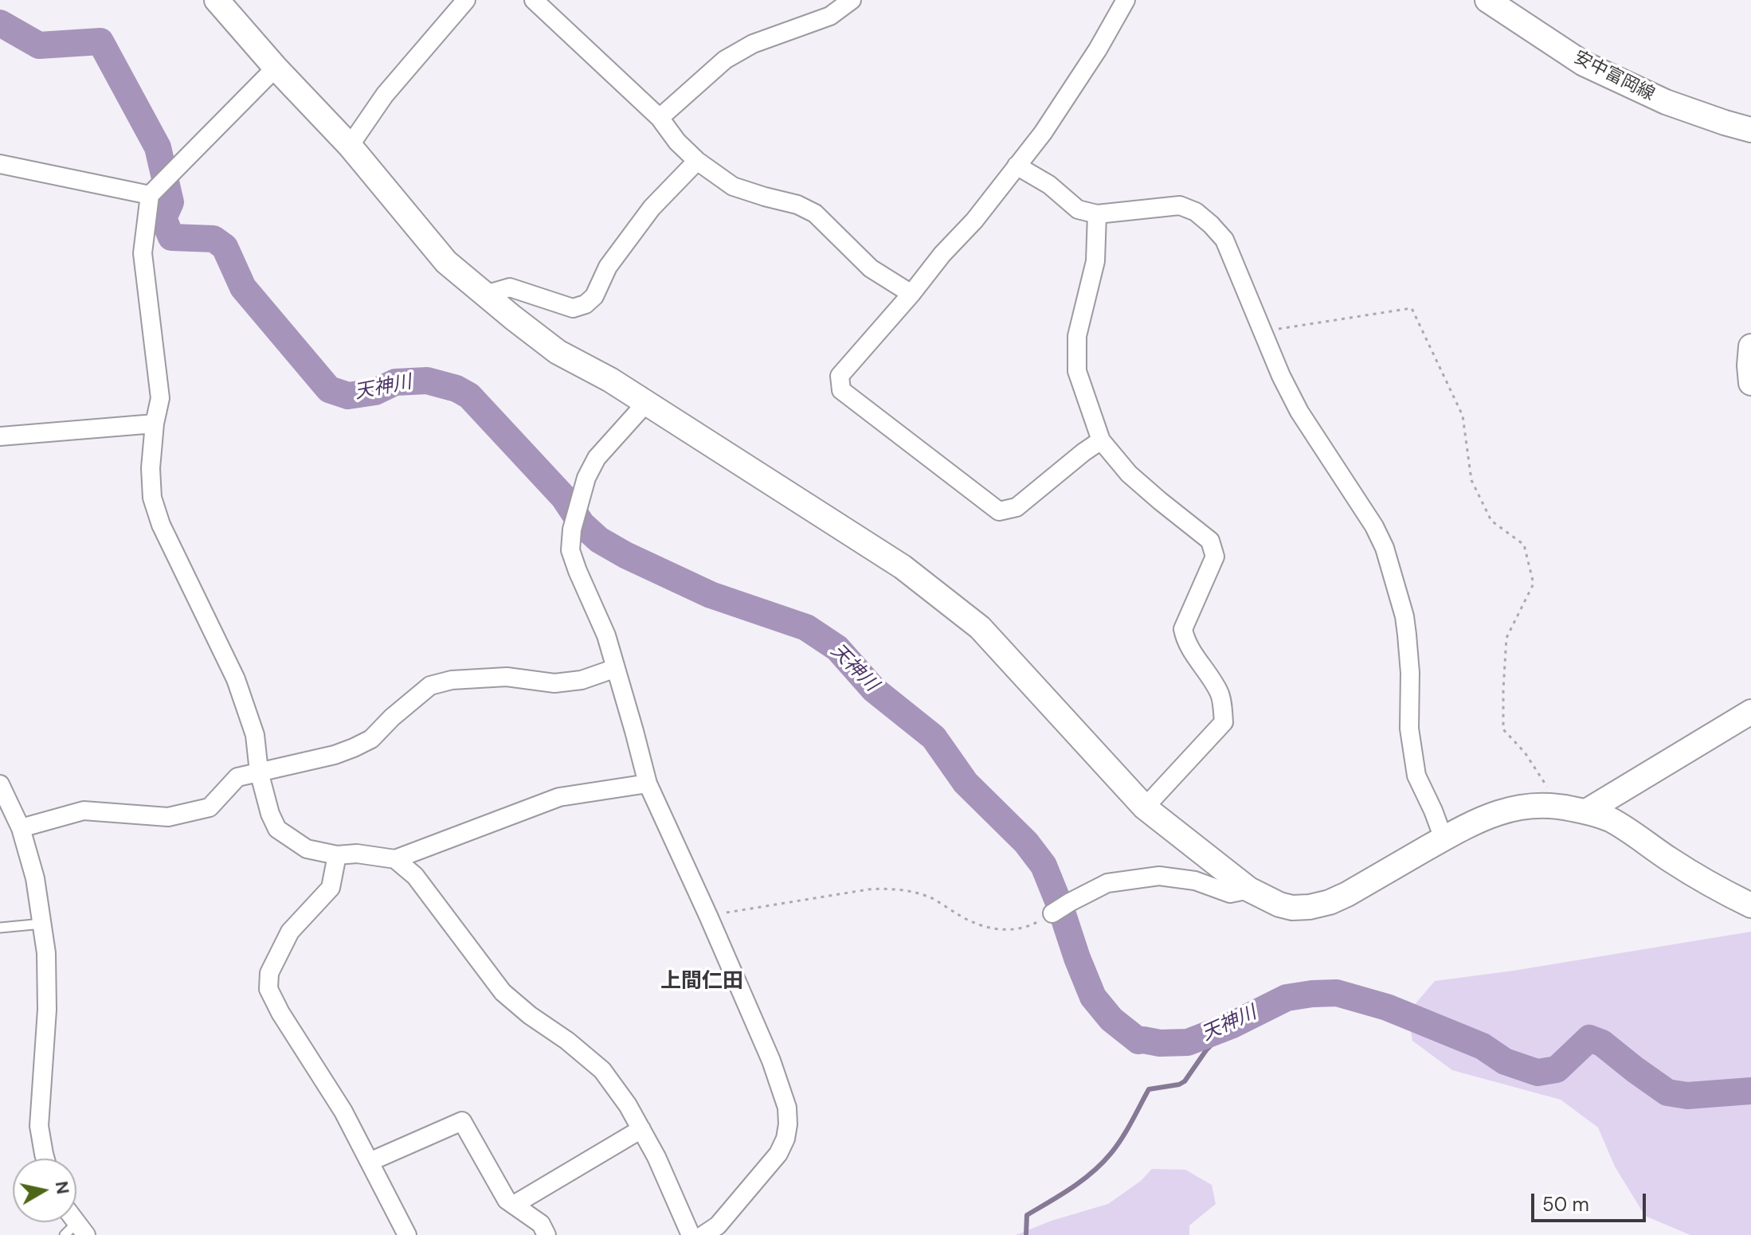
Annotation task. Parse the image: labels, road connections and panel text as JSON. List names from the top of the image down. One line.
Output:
{"streets":{"street":["安中富岡線"]},"districts":["上間仁田"],"water":["天神川"],"scale_bar":"50 m","north":"right"}
